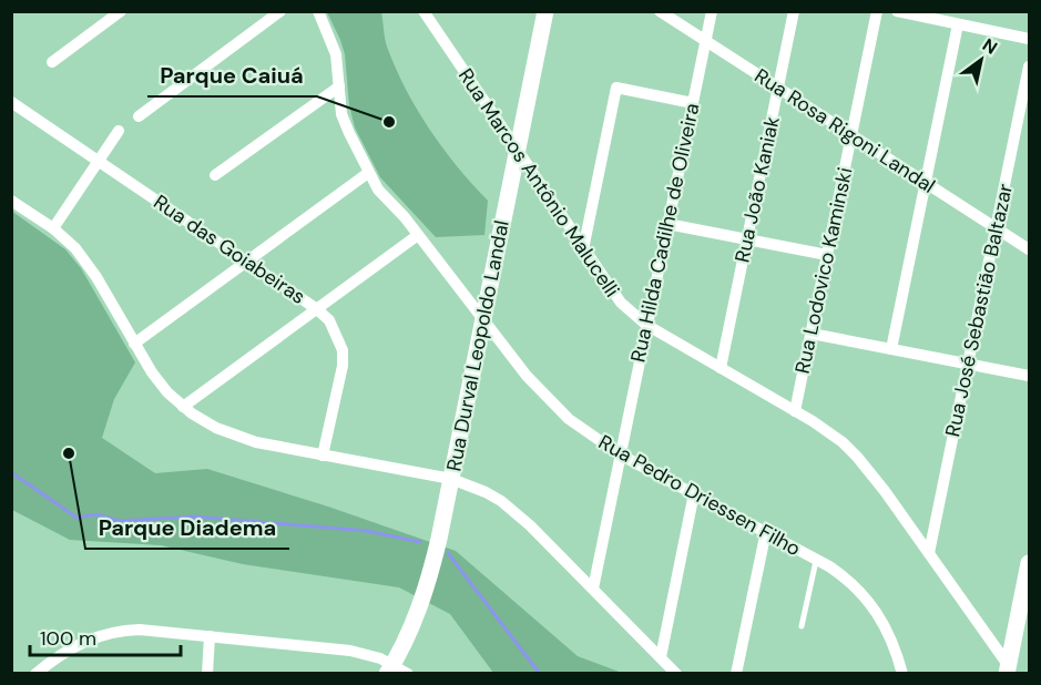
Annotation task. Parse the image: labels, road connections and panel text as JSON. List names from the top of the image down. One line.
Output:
{"streets":{"street":["Rua Rosa Rigoni Landal","Rua Marcos Antônio Malucelli","Rua João Kaniak","Rua Hilda Cadilhe de Oliveira","Rua das Goiabeiras","Rua Lodovico Kaminski","Rua José Sebastião Baltazar","Rua Durval Leopoldo Landal","Rua Pedro Driessen Filho"]},"crossings":[["Rua Rosa Rigoni Landal","Rua João Kaniak"],["Rua Rosa Rigoni Landal","Rua Hilda Cadilhe de Oliveira"],["Rua Rosa Rigoni Landal","Rua Lodovico Kaminski"],["Rua Rosa Rigoni Landal","Rua José Sebastião Baltazar"],["Rua Marcos Antônio Malucelli","Rua João Kaniak"],["Rua Marcos Antônio Malucelli","Rua Hilda Cadilhe de Oliveira"],["Rua Marcos Antônio Malucelli","Rua Lodovico Kaminski"],["Rua Marcos Antônio Malucelli","Rua José Sebastião Baltazar"],["Rua Marcos Antônio Malucelli","Rua Durval Leopoldo Landal"],["Rua Hilda Cadilhe de Oliveira","Rua Pedro Driessen Filho"],["Rua Durval Leopoldo Landal","Rua Pedro Driessen Filho"]],"places":["Parque Caiuá","Parque Diadema"],"scale_bar":"100 m","north":"top right"}
